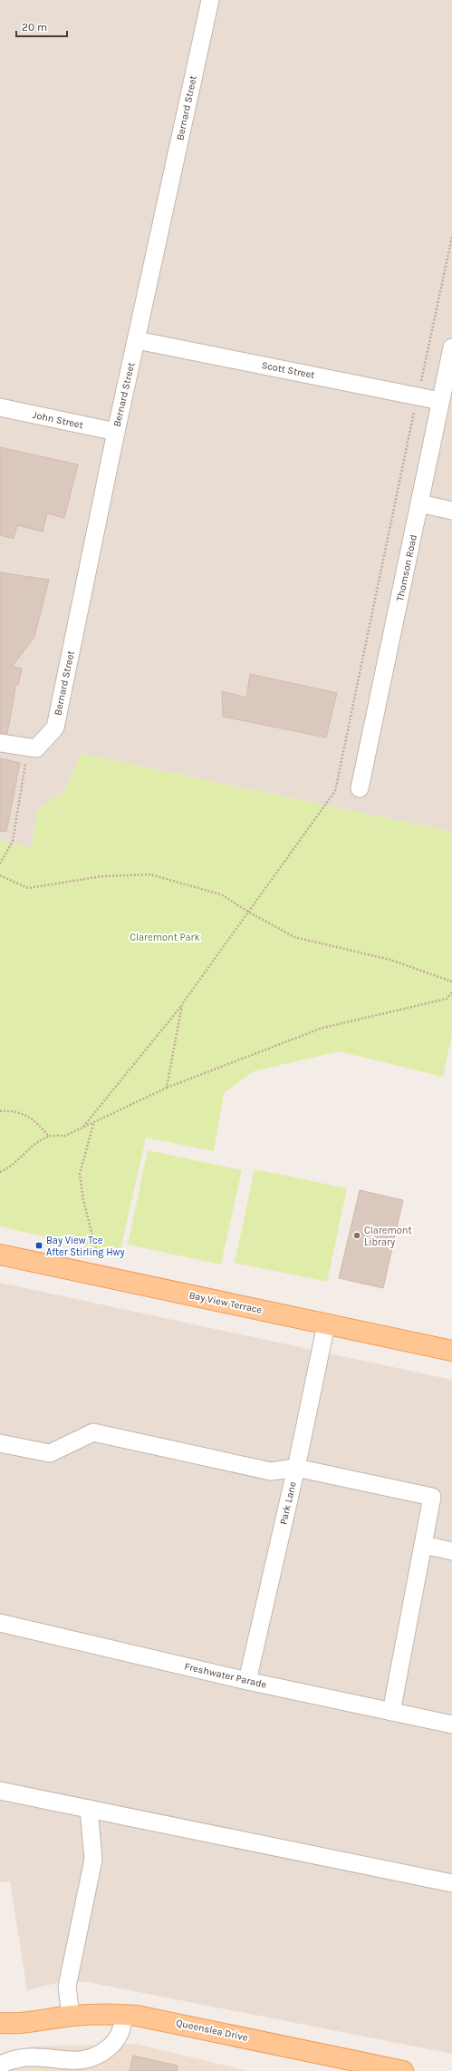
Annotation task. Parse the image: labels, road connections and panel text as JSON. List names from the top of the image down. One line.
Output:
{"streets":{"main road":["Bay View Terrace","Queenslea Drive"],"street":["Bernard Street","Scott Street","John Street","Thomson Road","Park Lane","Freshwater Parade"]},"crossings":[["Bernard Street","Scott Street"],["Bernard Street","John Street"],["Scott Street","Thomson Road"],["Bay View Terrace","Park Lane"],["Park Lane","Freshwater Parade"]],"parks":["Claremont Park"],"places":{"other":["Claremont Library"],"transit":["Bay View Tce After Stirling Hwy"]},"scale_bar":"20 m"}
